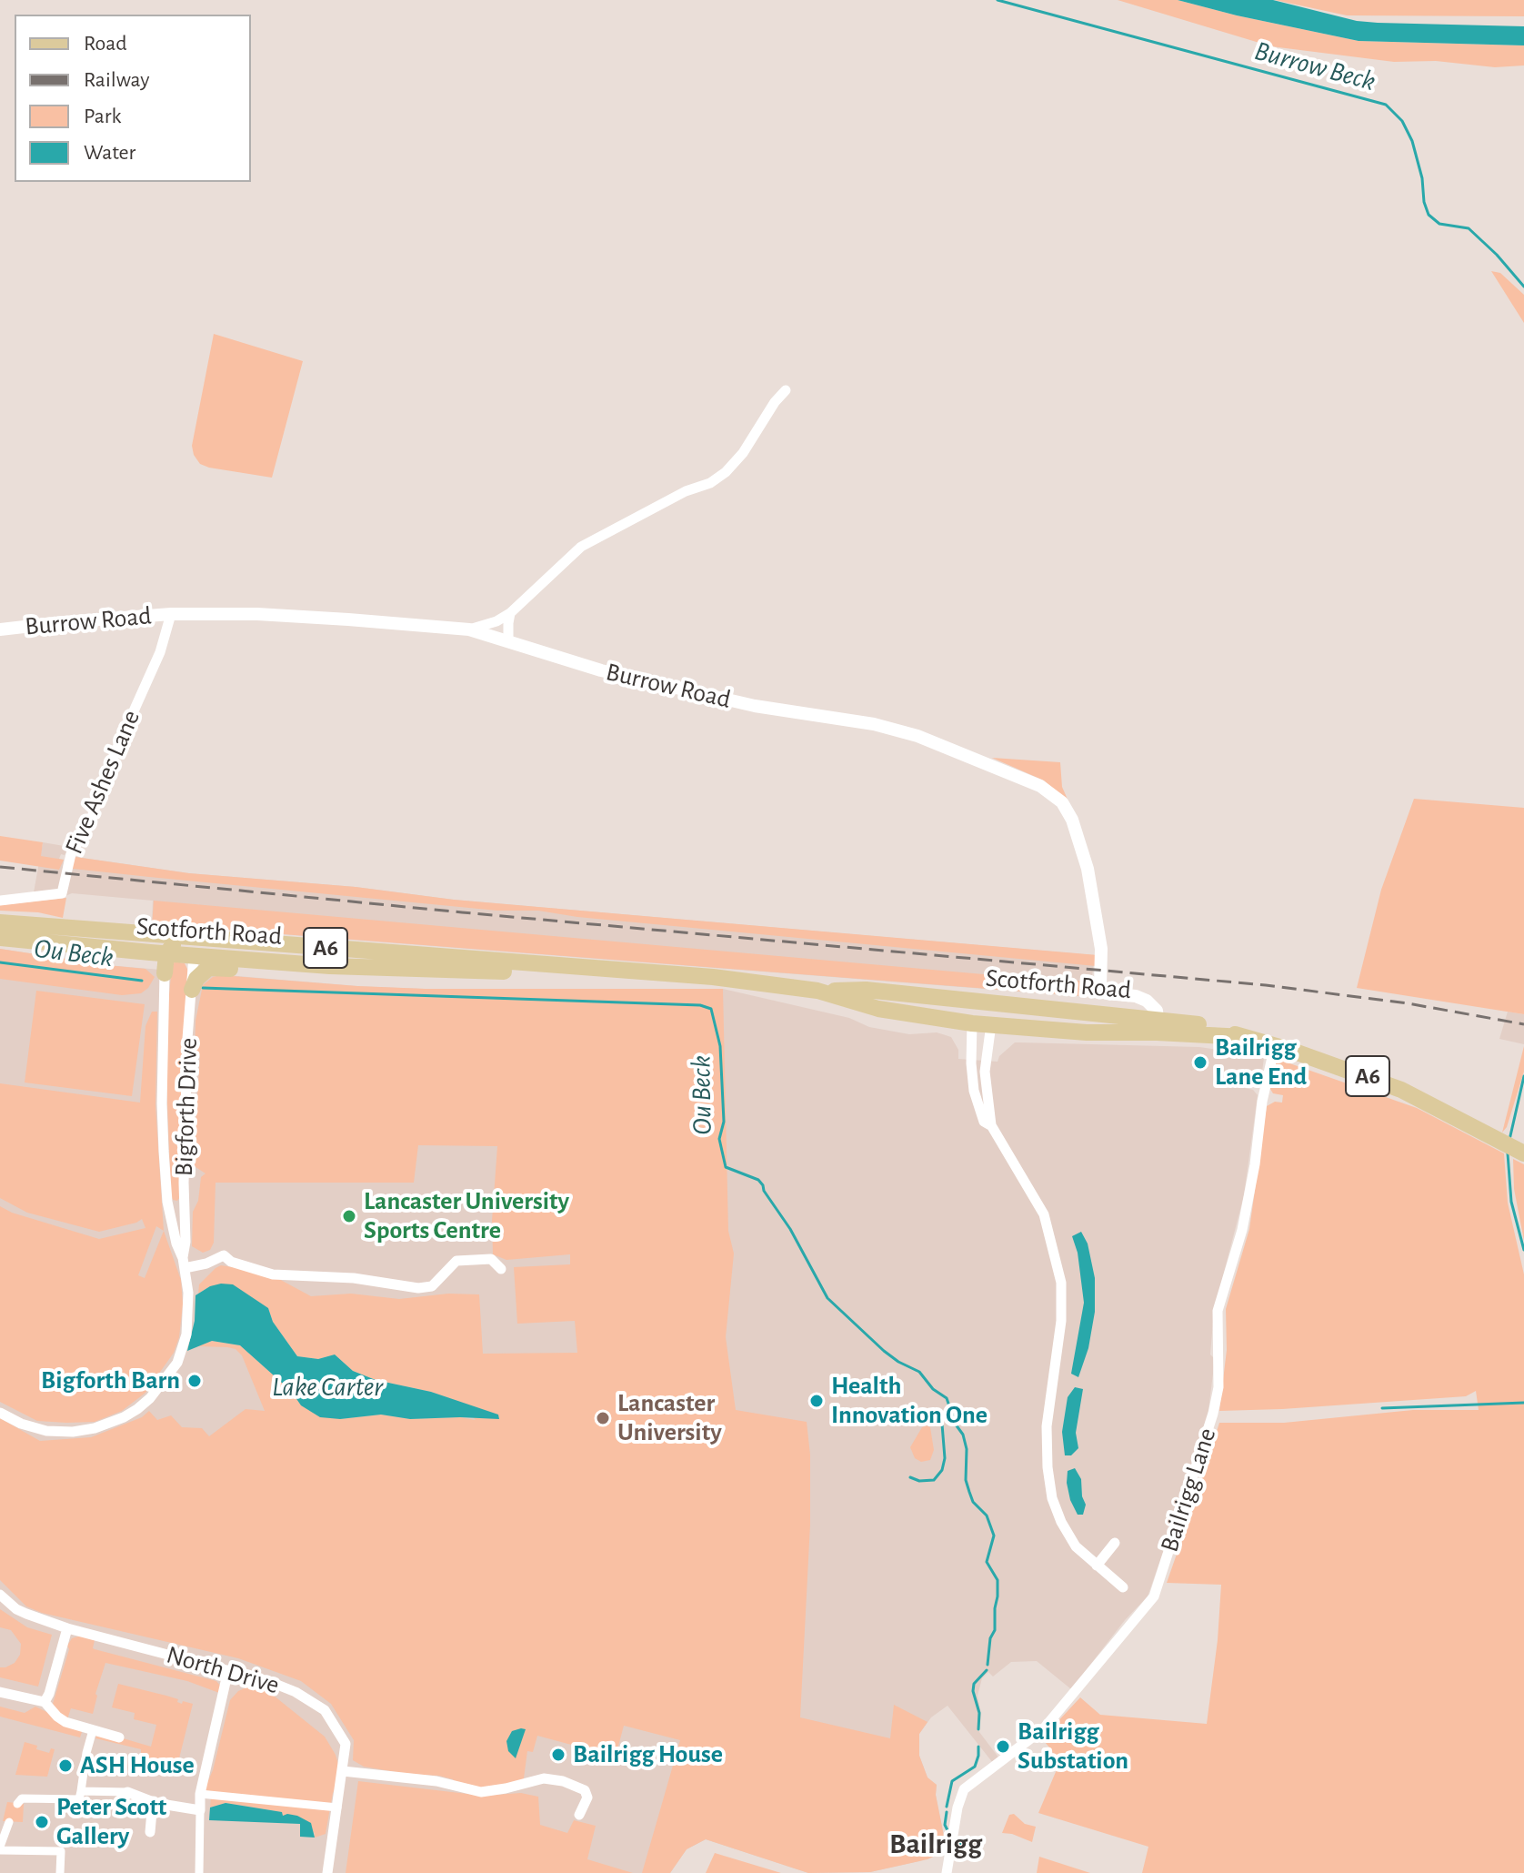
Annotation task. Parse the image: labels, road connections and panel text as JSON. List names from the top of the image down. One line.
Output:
{"streets":{"main road":["Scotforth Road","A6"],"street":["Burrow Road","Five Ashes Lane","Bigforth Drive","Bailrigg Lane","North Drive"]},"crossings":[["Burrow Road","Five Ashes Lane"],["Burrow Road","Scotforth Road"],["Scotforth Road","Bigforth Drive"],["Scotforth Road","Bailrigg Lane"]],"districts":["Bailrigg"],"water":["Burrow Beck","Ou Beck","Lake Carter"],"places":["Bailrigg Lane End","Lancaster University Sports Centre","Bigforth Barn","Health Innovation One","Lancaster University","Bailrigg Substation","Bailrigg House","ASH House","Peter Scott Gallery"],"legend":["Road","Railway","Park","Water"]}
